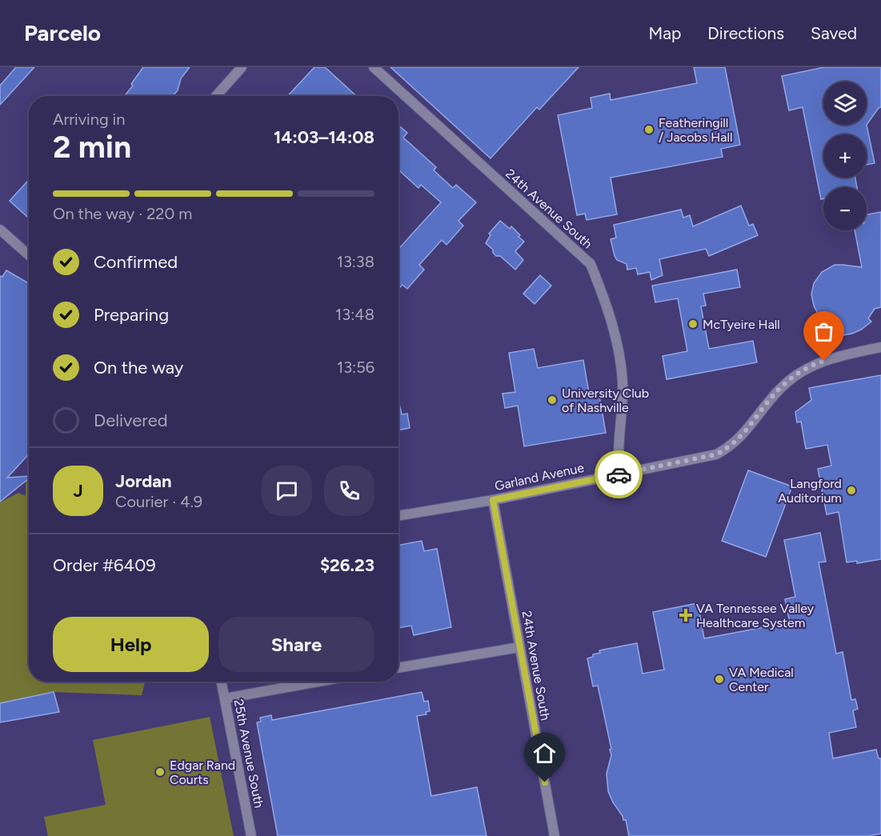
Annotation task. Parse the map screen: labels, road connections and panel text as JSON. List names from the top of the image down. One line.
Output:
{"streets":{"street":["24th Avenue South","Garland Avenue","25th Avenue South"]},"crossings":[["24th Avenue South","Garland Avenue"]],"places":{"other":["Featheringill / Jacobs Hall","McTyeire Hall","University Club of Nashville","Langford Auditorium","VA Medical Center","Edgar Rand Courts"],"health":["VA Tennessee Valley Healthcare System"]},"page":{"header":"Parcelo","nav":["Map","Directions","Saved"],"map_buttons":["+","−"],"heading":["2 min","Arriving in","14:03–14:08"],"panel":["Jordan","Courier · 4.9","Order #6409","$26.23"],"bar":"On the way · 220 m","list":[["Confirmed","13:38"],["Preparing","13:48"],["On the way","13:56"],"Delivered"],"round":"J","buttons":["Help","Share"]}}
